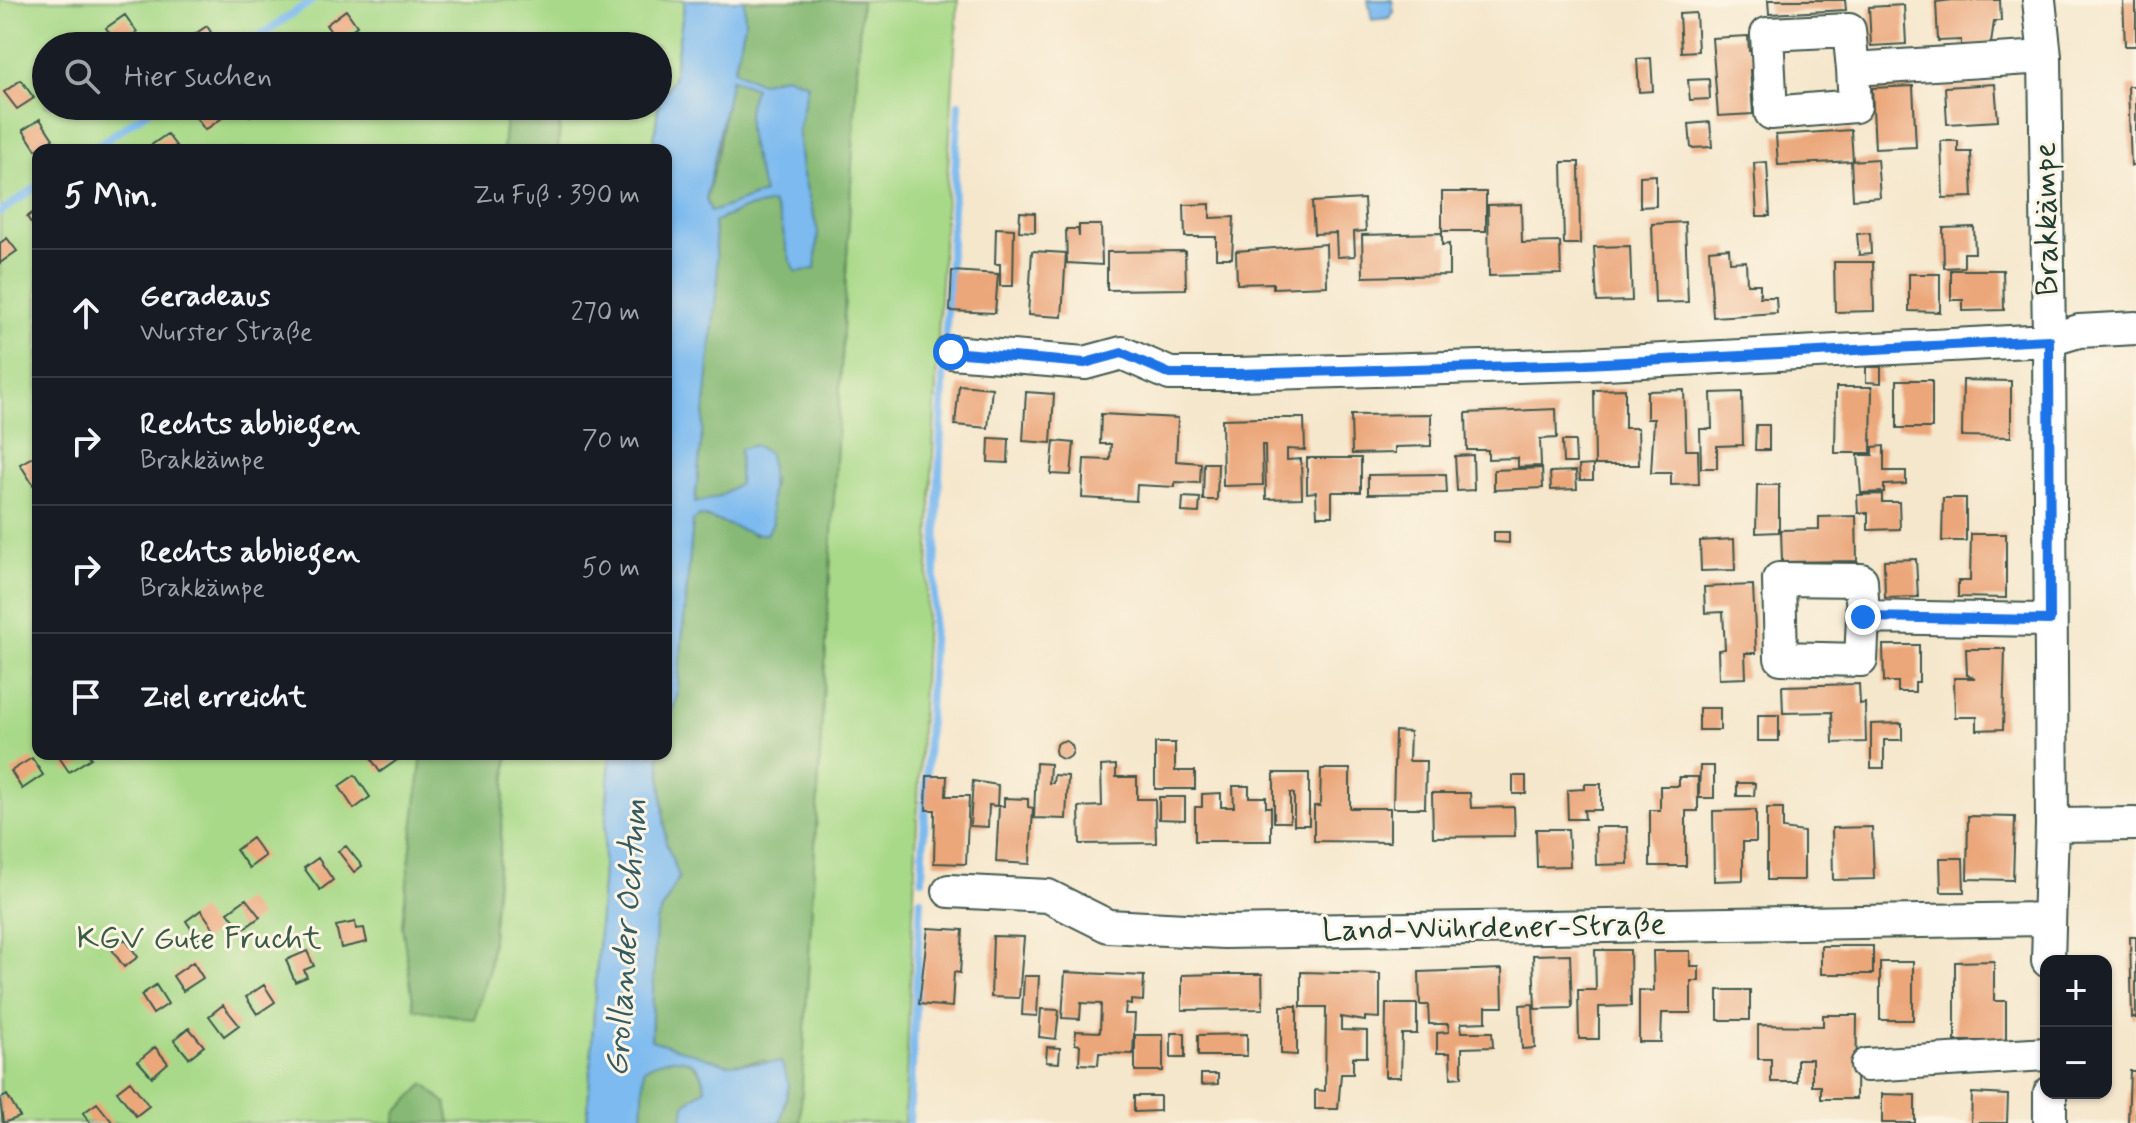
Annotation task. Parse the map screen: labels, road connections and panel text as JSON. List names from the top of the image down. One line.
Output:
{"streets":{"street":["Brakkämpe","Land-Wührdener-Straße"]},"crossings":[["Brakkämpe","Land-Wührdener-Straße"]],"water":["Grollander Ochtum"],"parks":["KGV Gute Frucht"],"page":{"search":"Hier suchen","heading":["5 Min.","Zu Fuß · 390 m"],"list":[["Geradeaus","Wurster Straße","270 m"],["Rechts abbiegen","Brakkämpe","70 m"],["Rechts abbiegen","Brakkämpe","50 m"],"Ziel erreicht"],"map_buttons":["+","−"]}}
